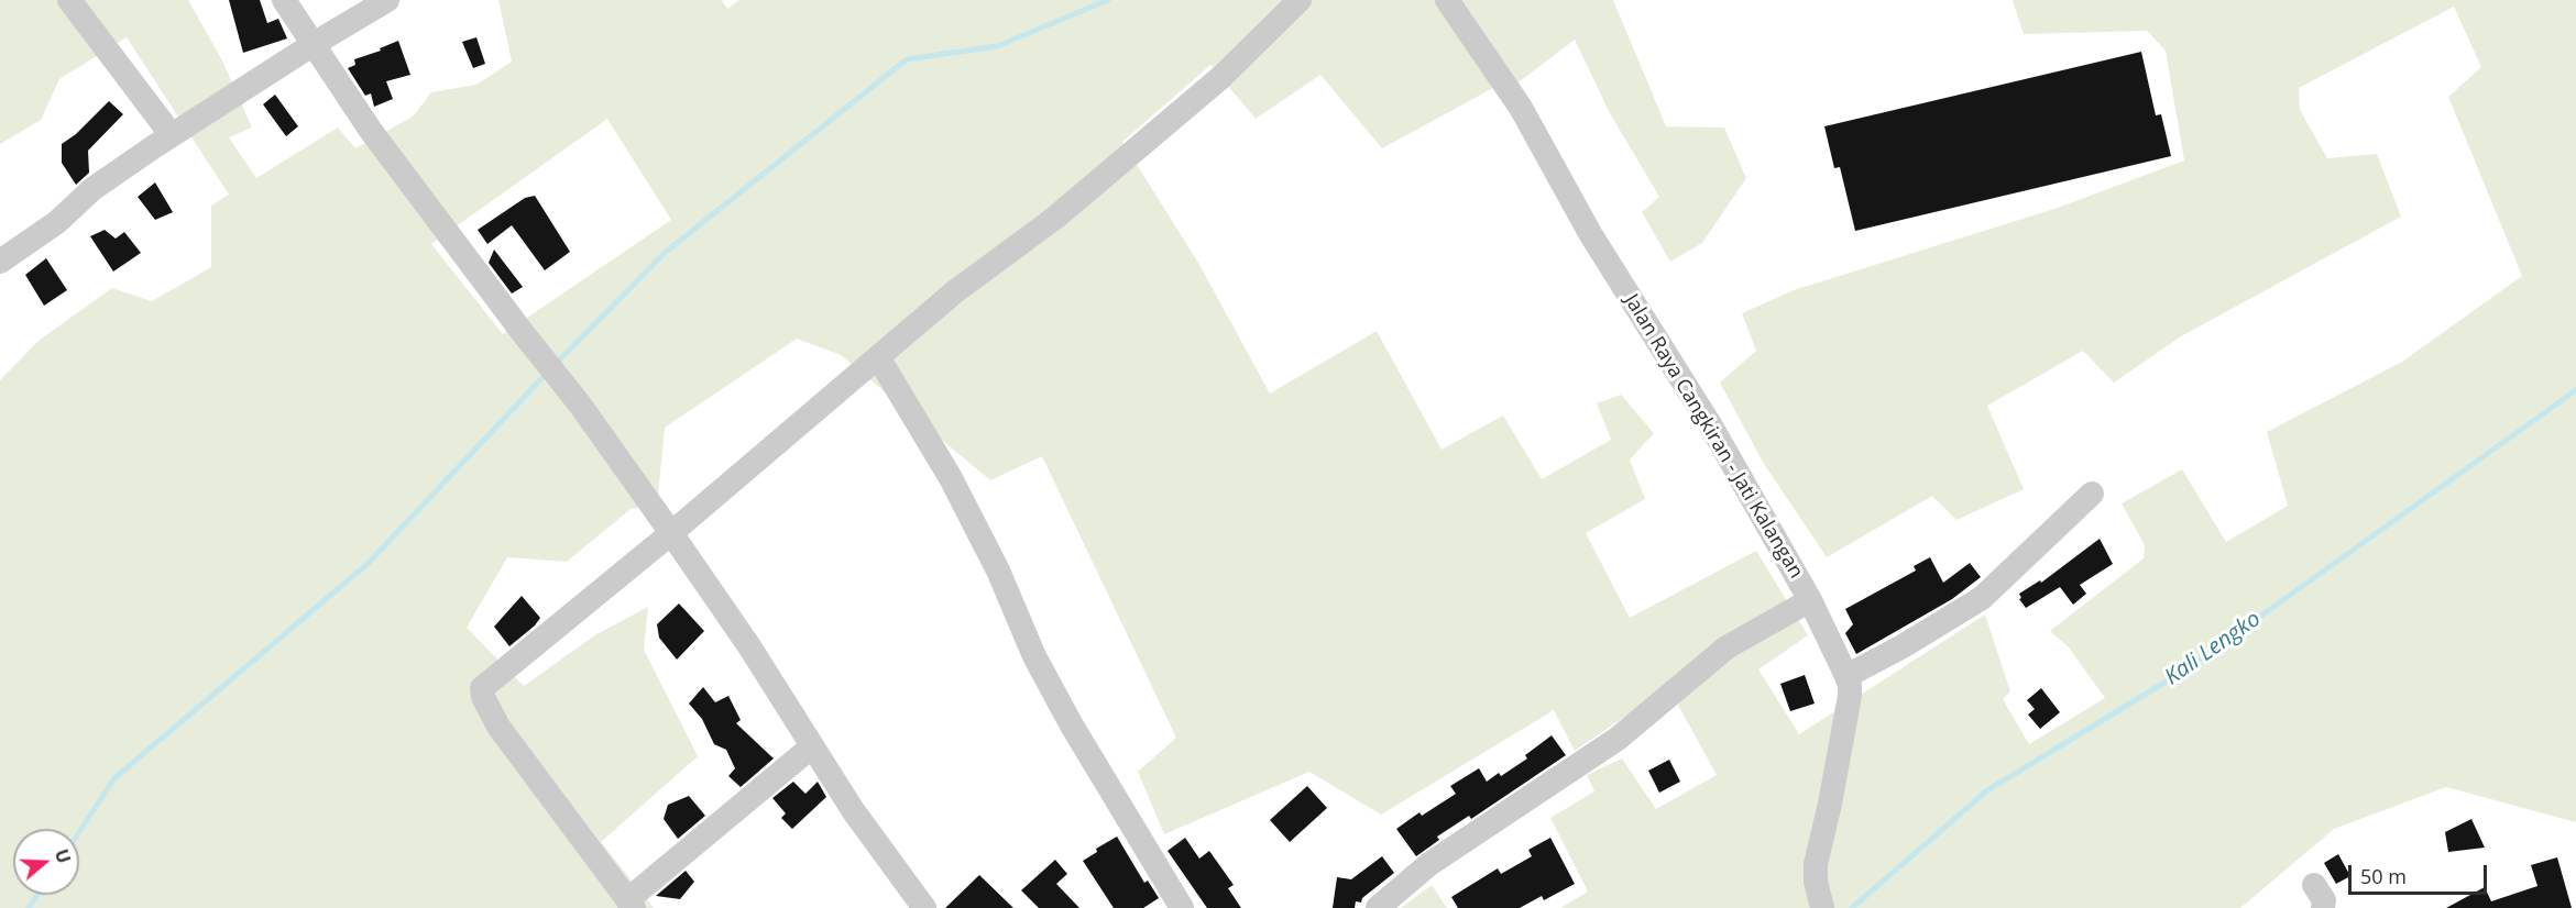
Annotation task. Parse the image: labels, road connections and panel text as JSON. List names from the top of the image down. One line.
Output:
{"streets":{"street":["Jalan Raya Cangkiran - Jati Kalangan"]},"water":["Kali Lengko"],"scale_bar":"50 m","north":"right"}
